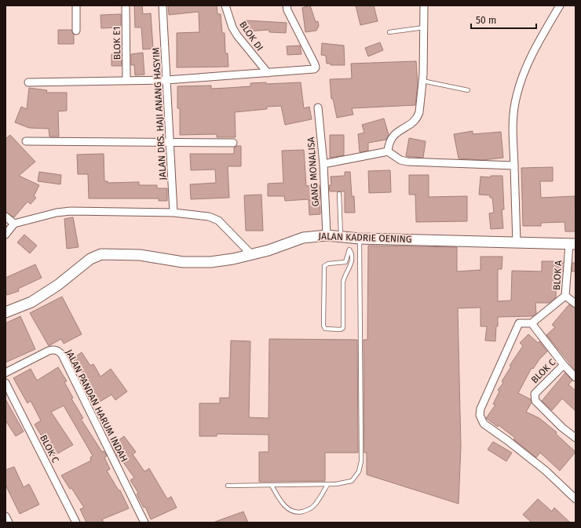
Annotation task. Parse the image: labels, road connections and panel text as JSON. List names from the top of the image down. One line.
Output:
{"streets":{"main road":["JALAN KADRIE OENING"],"street":["BLOK DI","BLOK E1","JALAN DRS. HAJI ANANG HASYIM","GANG MONALISA","BLOK A","BLOK C","JALAN PANDAN HARUM INDAH"]},"crossings":[["GANG MONALISA","JALAN KADRIE OENING"],["JALAN KADRIE OENING","BLOK A"]],"scale_bar":"50 m"}
